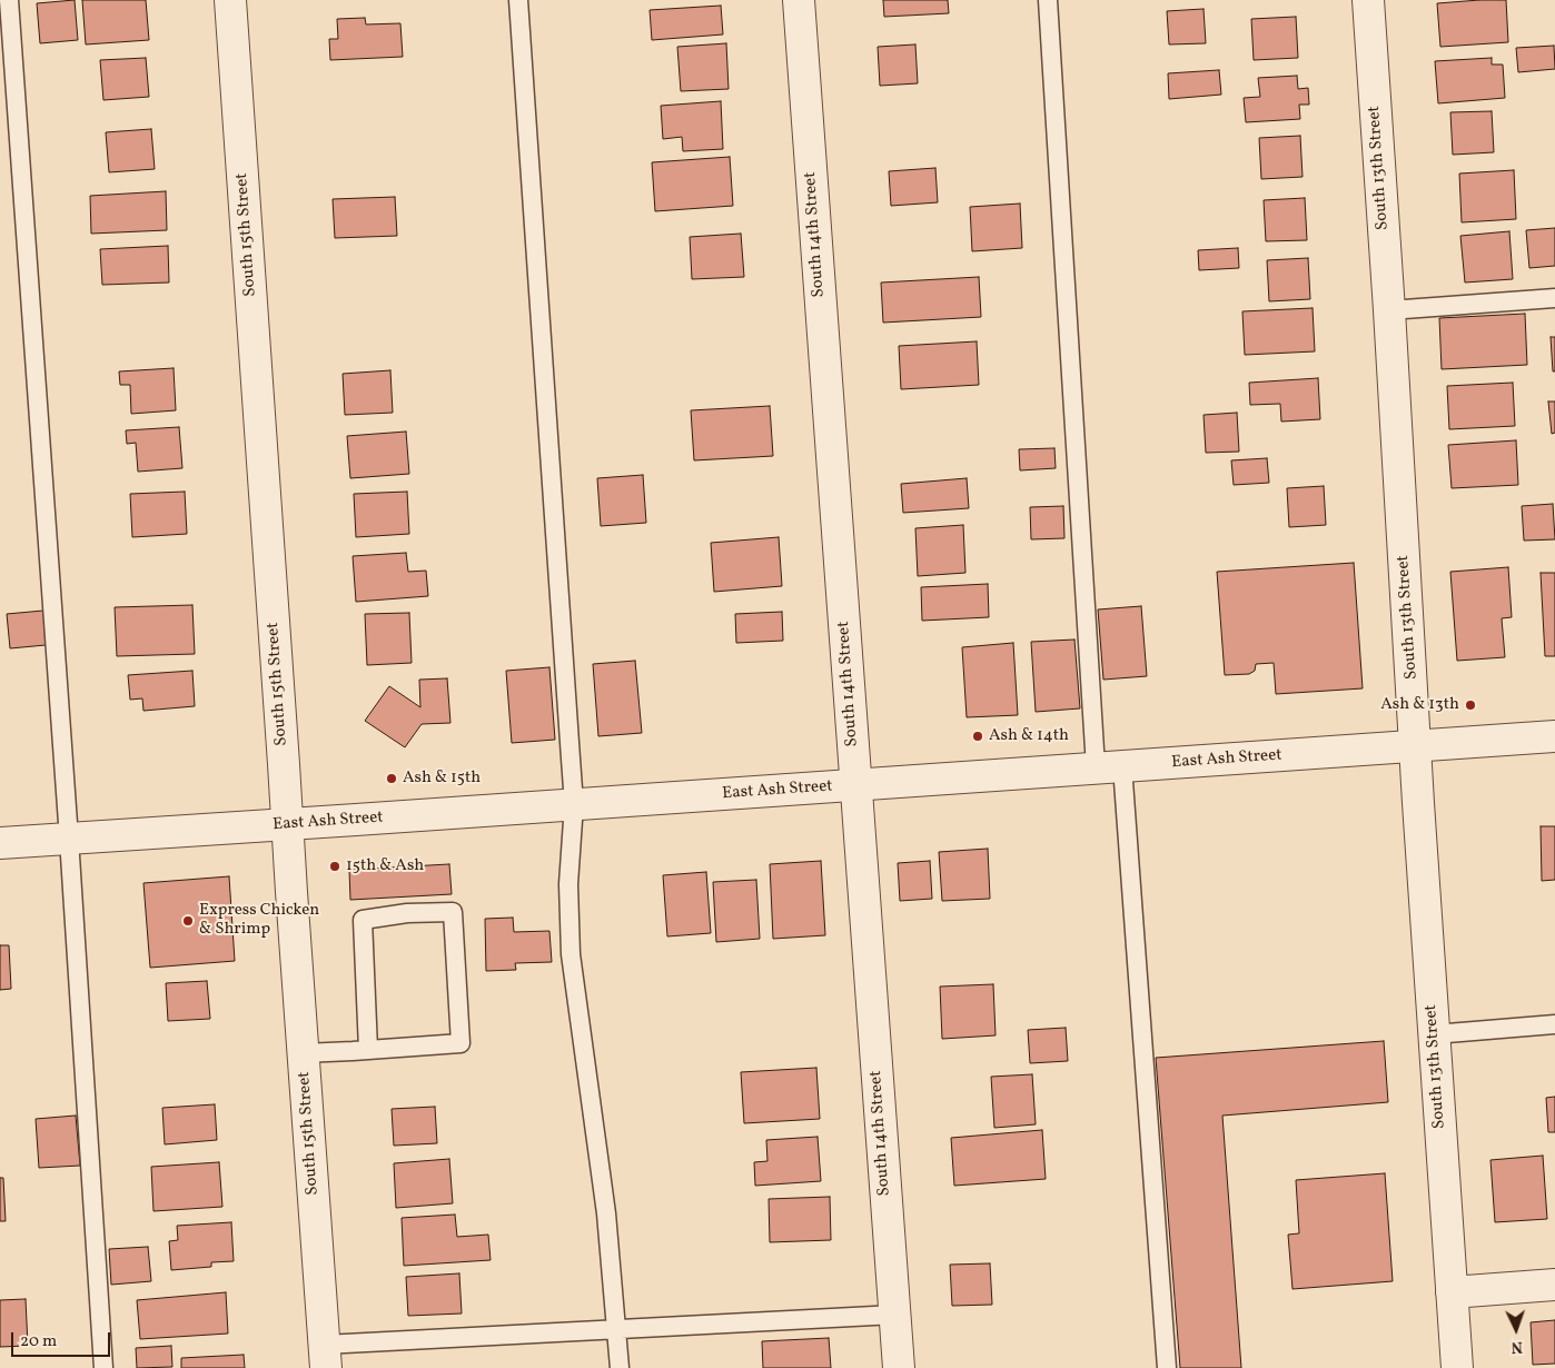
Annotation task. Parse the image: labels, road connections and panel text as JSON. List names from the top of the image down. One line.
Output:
{"streets":{"street":["South 13th Street","South 15th Street","South 14th Street","East Ash Street"]},"crossings":[["South 13th Street","East Ash Street"],["South 15th Street","East Ash Street"],["South 14th Street","East Ash Street"]],"places":["Ash & 13th","Ash & 14th","Ash & 15th","15th & Ash","Express Chicken & Shrimp"],"scale_bar":"20 m","north":"bottom"}
